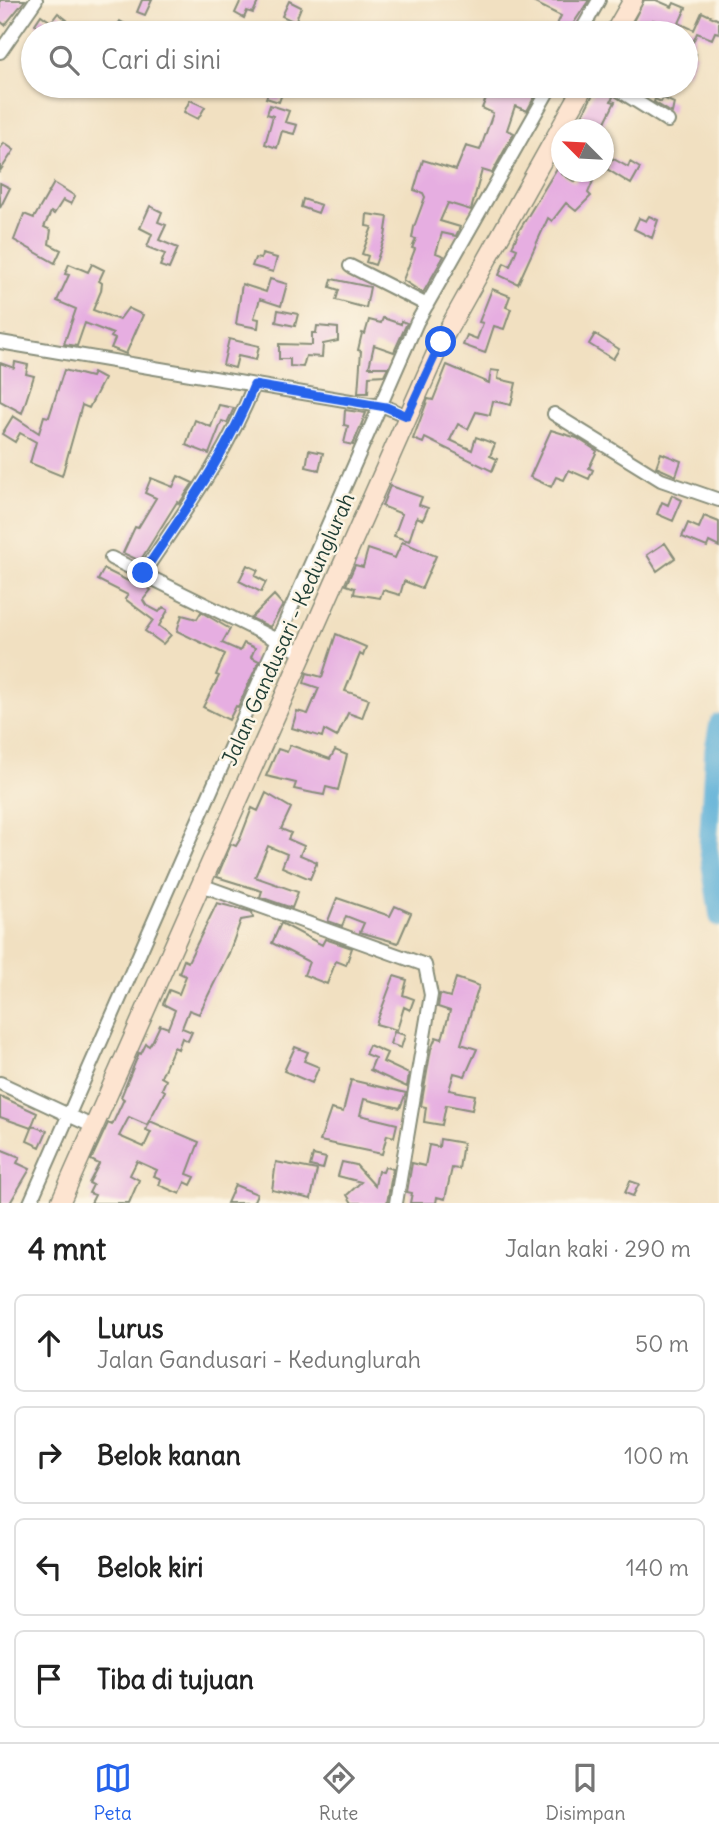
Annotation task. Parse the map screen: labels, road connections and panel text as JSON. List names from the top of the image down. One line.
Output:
{"streets":{"street":["Jalan Gandusari - Kedunglurah"]},"north":"top left","page":{"search":"Cari di sini","heading":["4 mnt","Jalan kaki · 290 m"],"list":[["Lurus","Jalan Gandusari - Kedunglurah","50 m"],["Belok kanan","100 m"],["Belok kiri","140 m"],"Tiba di tujuan"],"nav":["Peta","Rute","Disimpan"]}}
